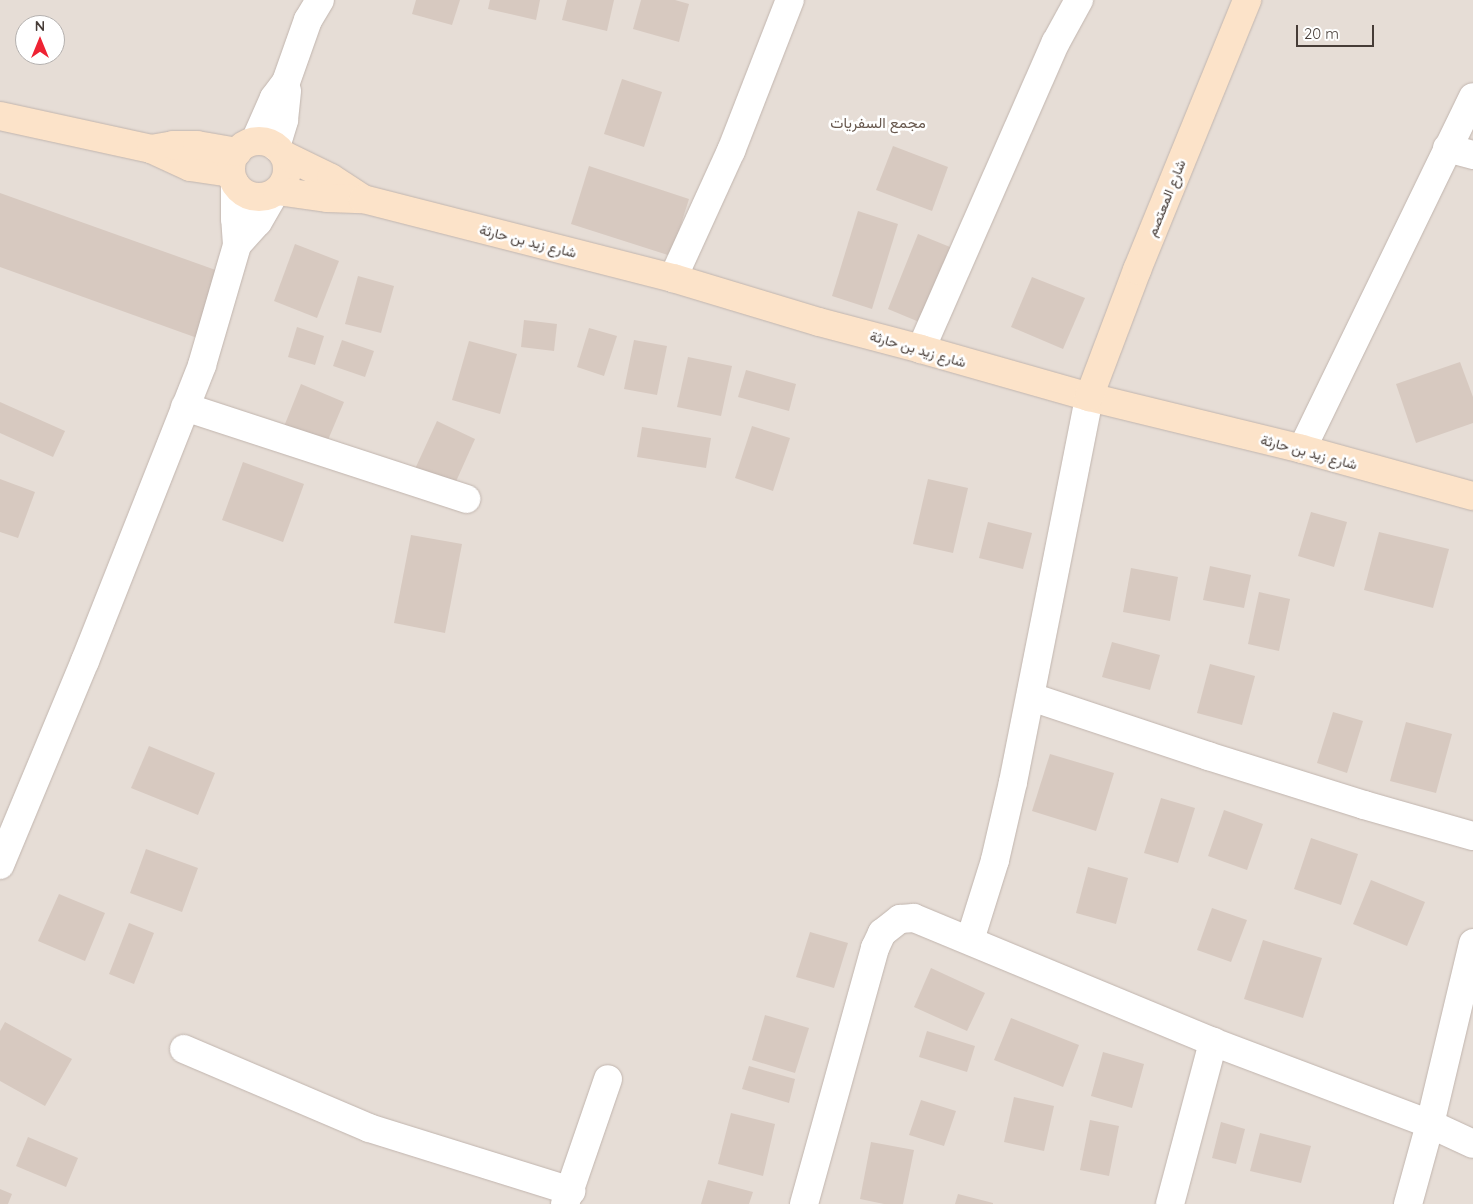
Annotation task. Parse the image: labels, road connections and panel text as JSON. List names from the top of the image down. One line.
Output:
{"streets":{"street":["شارع المعتصم","شارع زيد بن حارثة"]},"crossings":[["شارع المعتصم","شارع زيد بن حارثة"]],"districts":["مجمع السفريات"],"scale_bar":"20 m","north":"top"}
